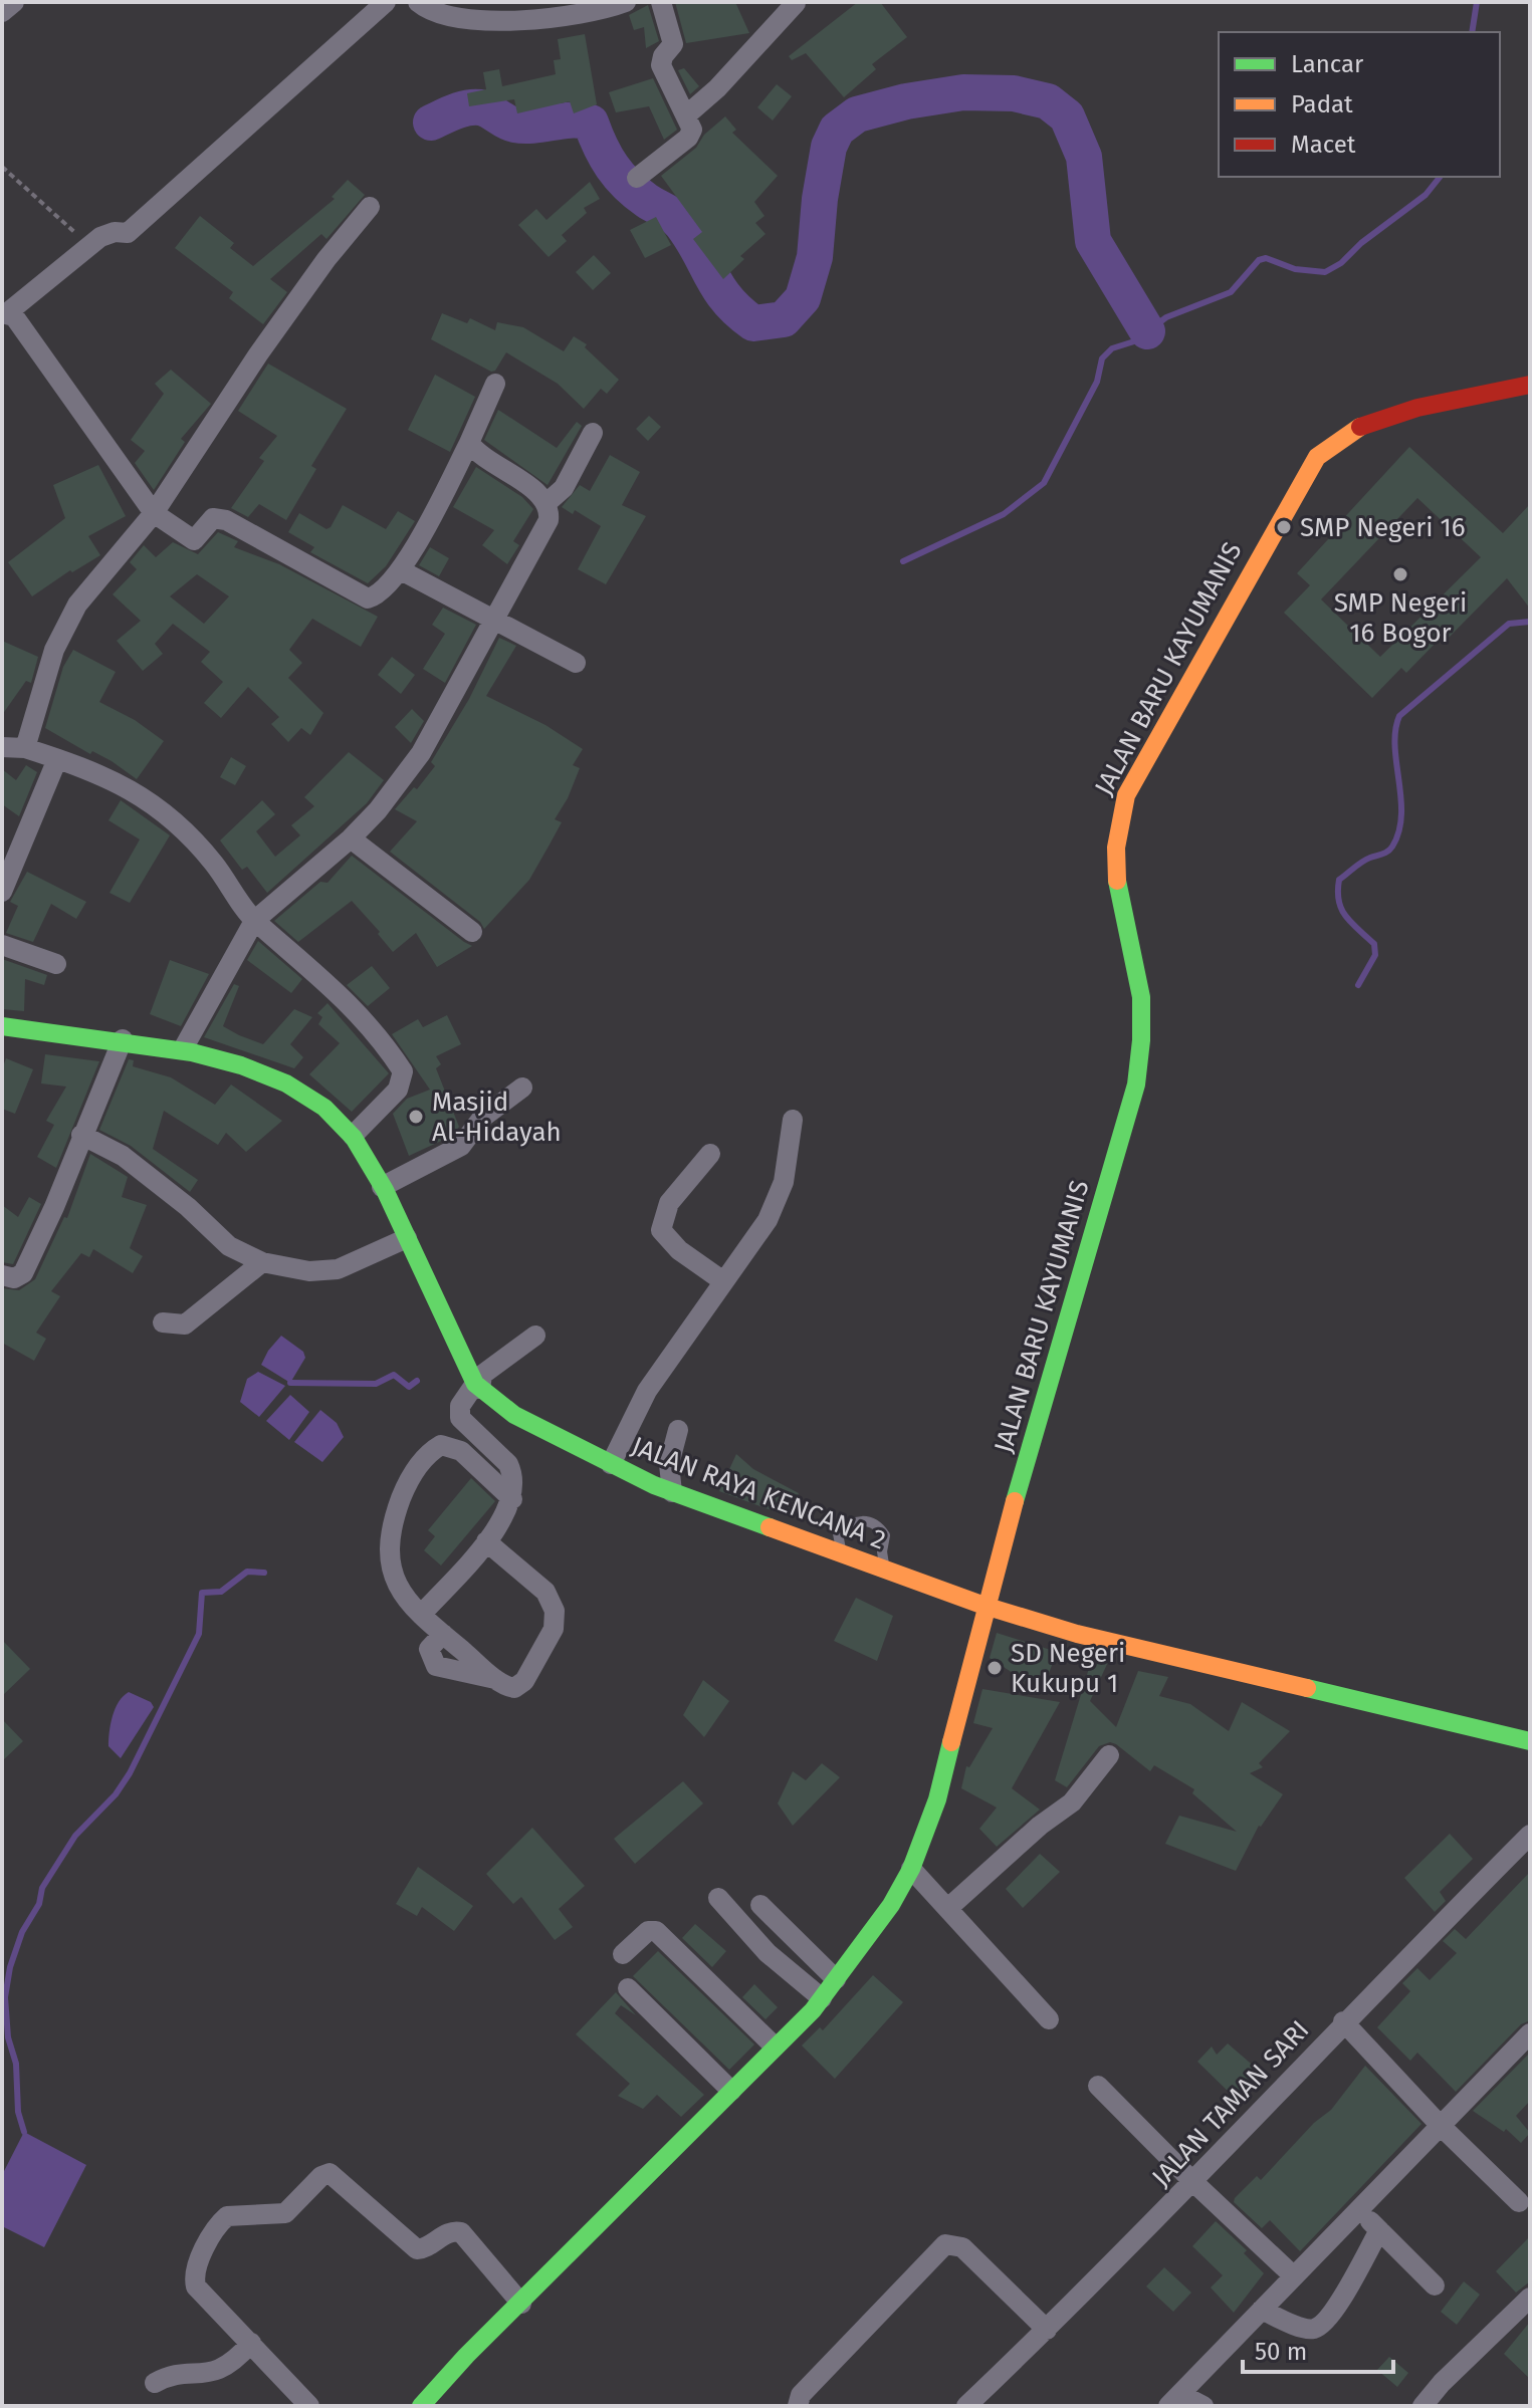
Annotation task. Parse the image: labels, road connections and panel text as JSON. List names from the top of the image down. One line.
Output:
{"streets":{"street":["JALAN BARU KAYUMANIS","JALAN RAYA KENCANA 2","JALAN TAMAN SARI"]},"crossings":[["JALAN BARU KAYUMANIS","JALAN RAYA KENCANA 2"]],"places":["SMP Negeri 16","SMP Negeri 16 Bogor","Masjid Al-Hidayah","SD Negeri Kukupu 1"],"legend":["Lancar","Padat","Macet"],"scale_bar":"50 m"}
